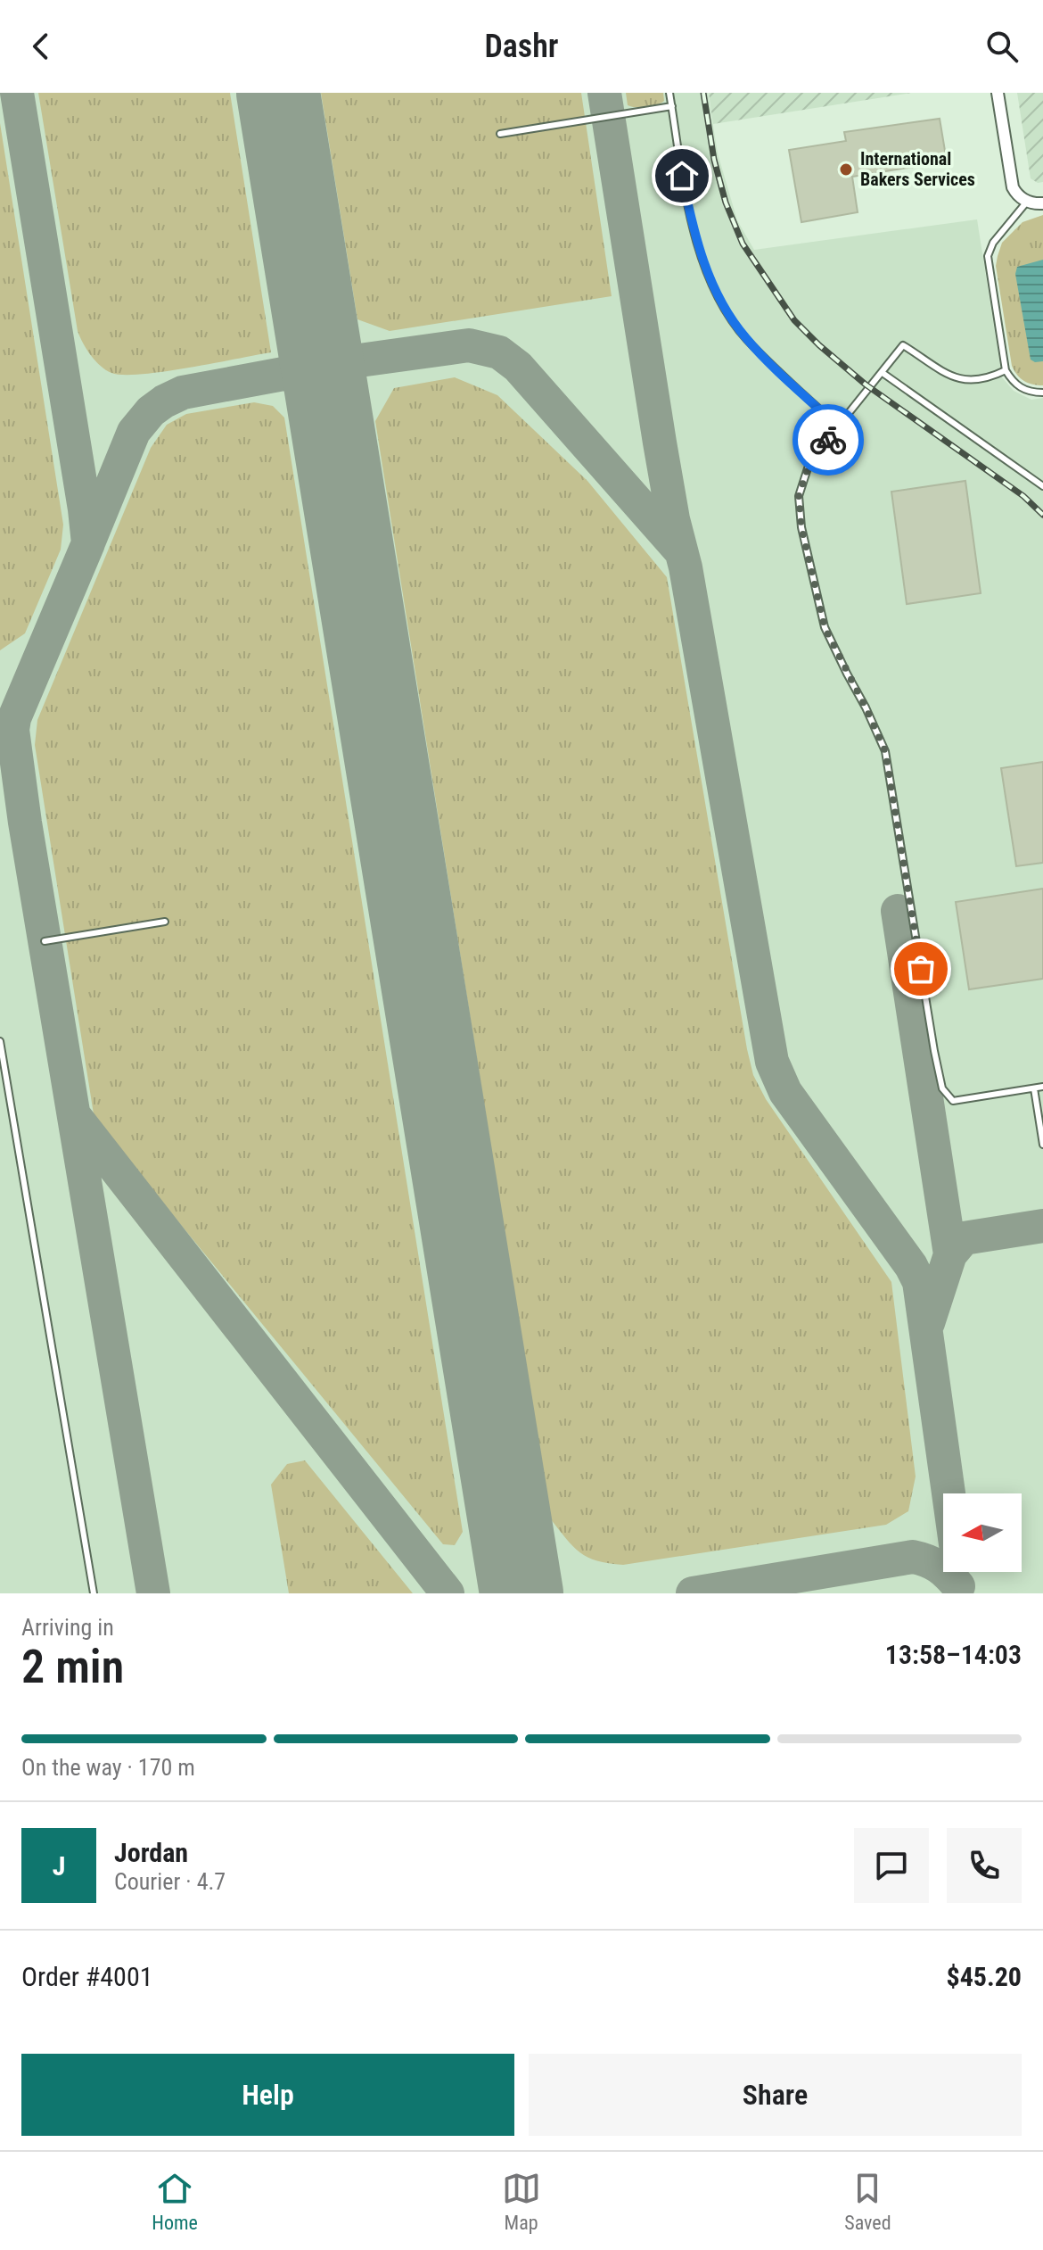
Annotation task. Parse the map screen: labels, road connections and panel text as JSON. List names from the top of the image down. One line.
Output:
{"places":["International Bakers Services"],"north":"left","page":{"header":"Dashr","heading":["2 min","Arriving in","13:58–14:03"],"panel":["Jordan","Courier · 4.7","Order #4001","$45.20"],"bar":"On the way · 170 m","round":"J","buttons":["Help","Share"],"tabs":["Home","Map","Saved"]}}
